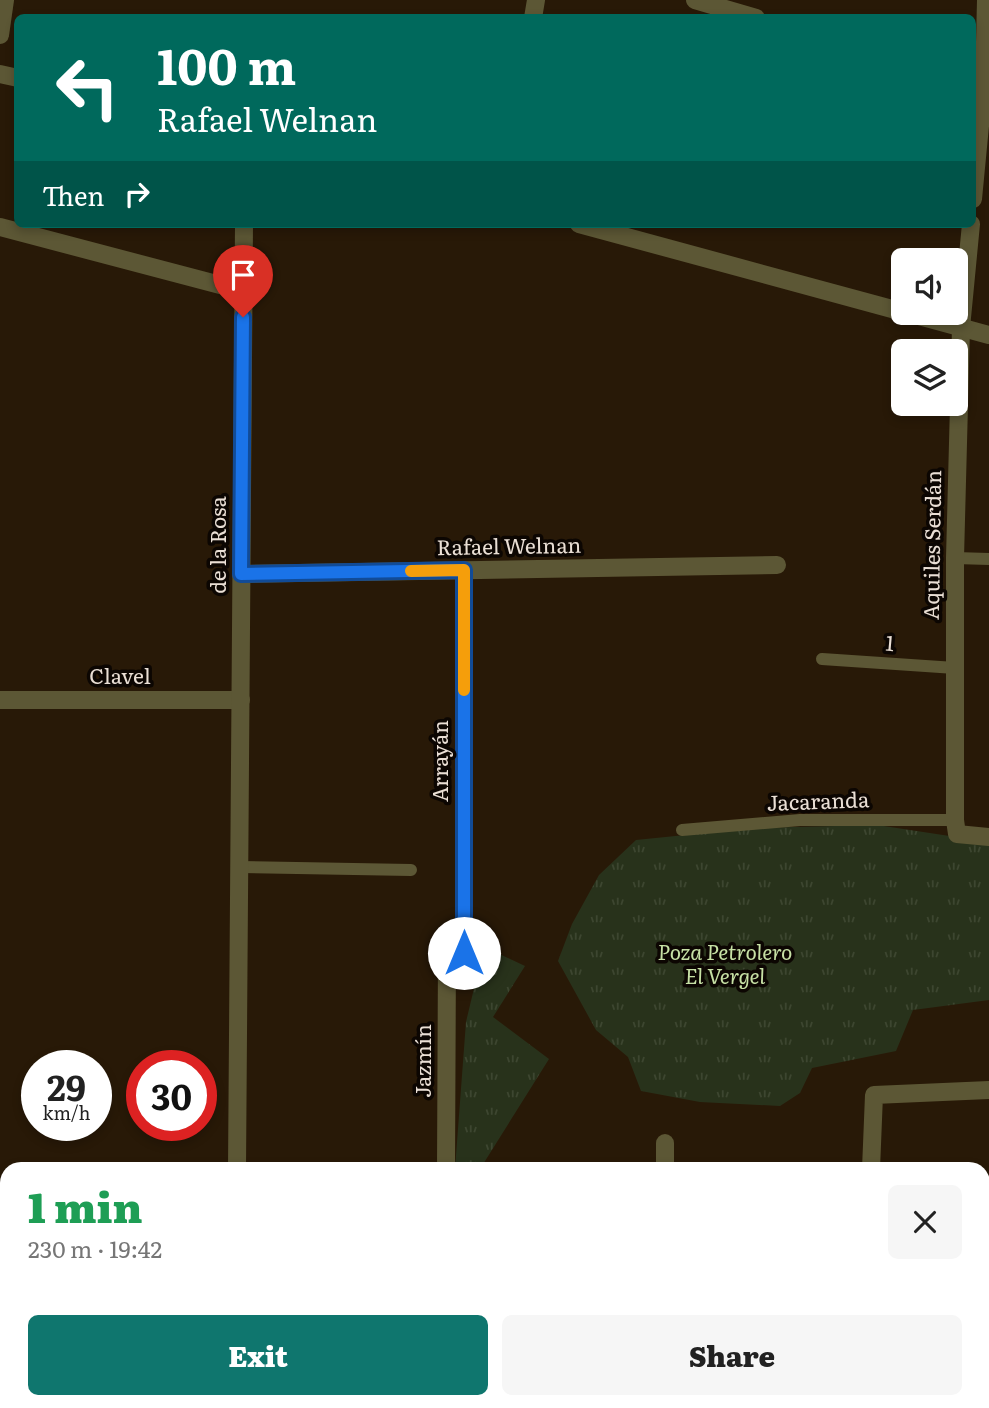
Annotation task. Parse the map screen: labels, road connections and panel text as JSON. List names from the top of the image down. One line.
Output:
{"streets":{"street":["de la Rosa","Aquiles Serdán","Rafael Welnan","Clavel","Arrayán","Jazmín"],"lane":["1","Jacaranda"]},"crossings":[["de la Rosa","Rafael Welnan"],["de la Rosa","Clavel"],["Aquiles Serdán","1"],["Aquiles Serdán","Jacaranda"],["Rafael Welnan","Arrayán"],["Arrayán","Jazmín"]],"parks":["Poza Petrolero El Vergel"],"page":{"turn":["100 m","Rafael Welnan"],"then":"Then","speed":"29 km/h","limit":"30","heading":["1 min","230 m · 19:42"],"buttons":["Exit","Share"]}}
